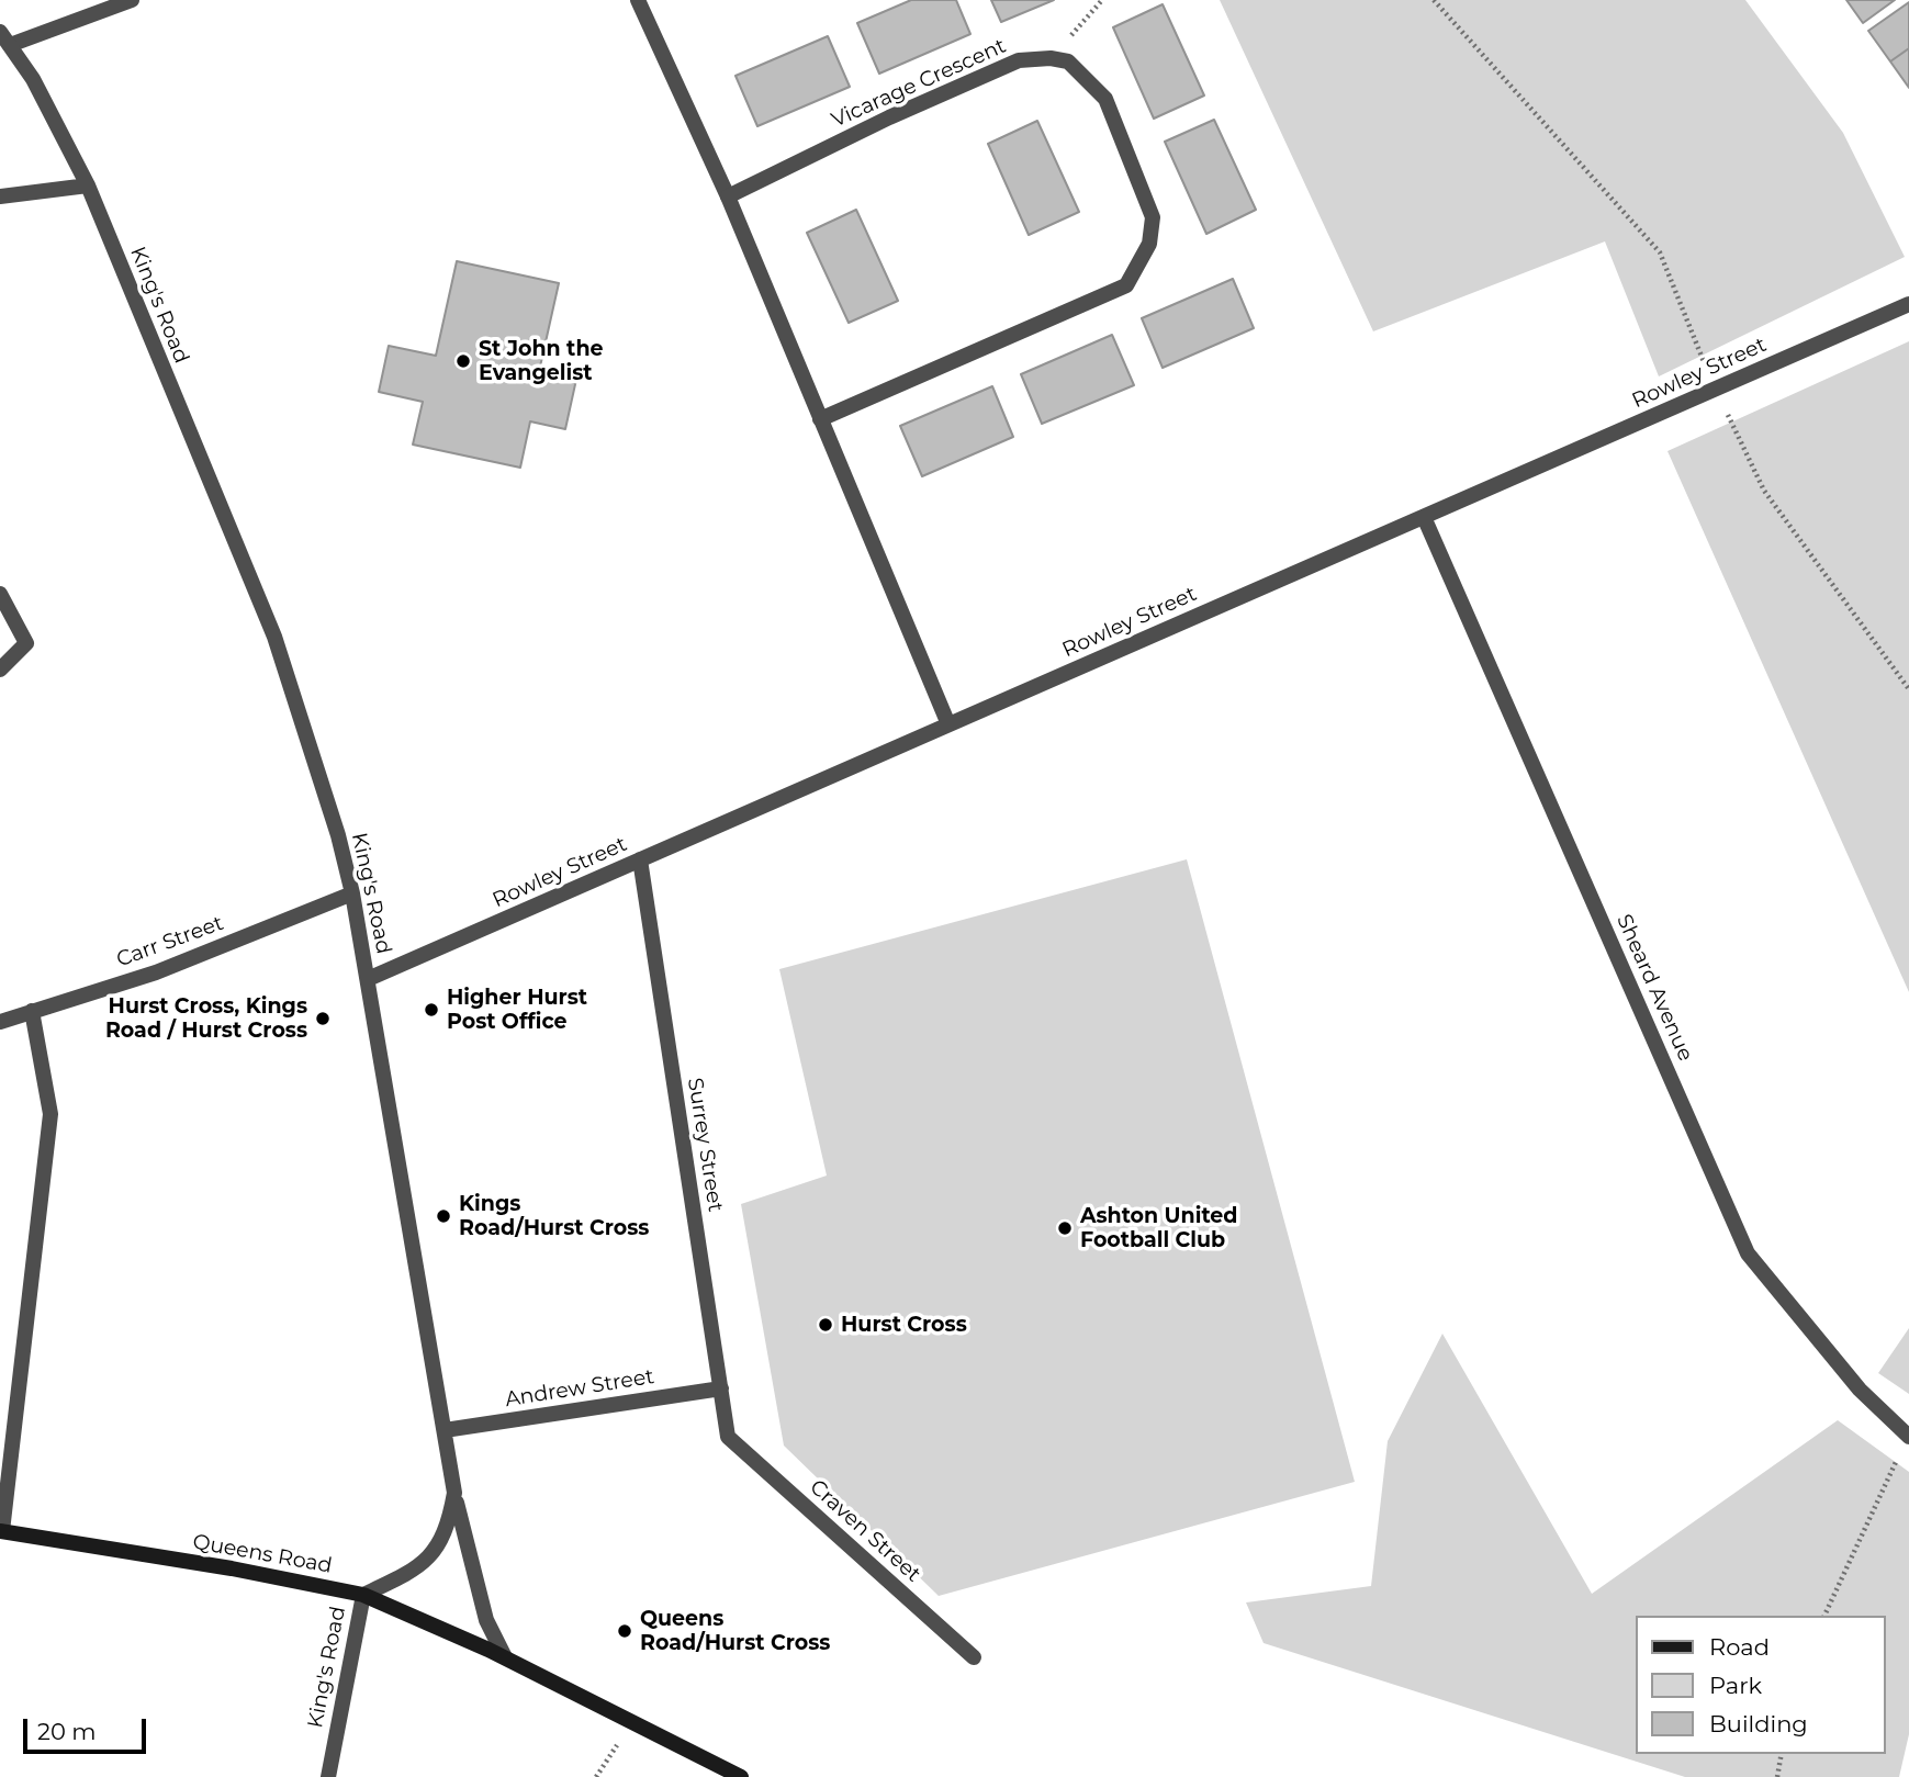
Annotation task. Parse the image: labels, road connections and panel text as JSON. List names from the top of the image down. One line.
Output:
{"streets":{"main road":["Queens Road"],"street":["Vicarage Crescent","King's Road","Rowley Street","Carr Street","Sheard Avenue","Surrey Street","Andrew Street","Craven Street"]},"crossings":[["King's Road","Rowley Street"],["King's Road","Carr Street"],["King's Road","Andrew Street"],["King's Road","Queens Road"],["Rowley Street","Sheard Avenue"],["Rowley Street","Surrey Street"],["Surrey Street","Andrew Street"],["Surrey Street","Craven Street"]],"places":["St John the Evangelist","Higher Hurst Post Office","Hurst Cross, Kings Road / Hurst Cross","Kings Road/Hurst Cross","Ashton United Football Club","Hurst Cross","Queens Road/Hurst Cross"],"legend":["Road","Park","Building"],"scale_bar":"20 m"}
